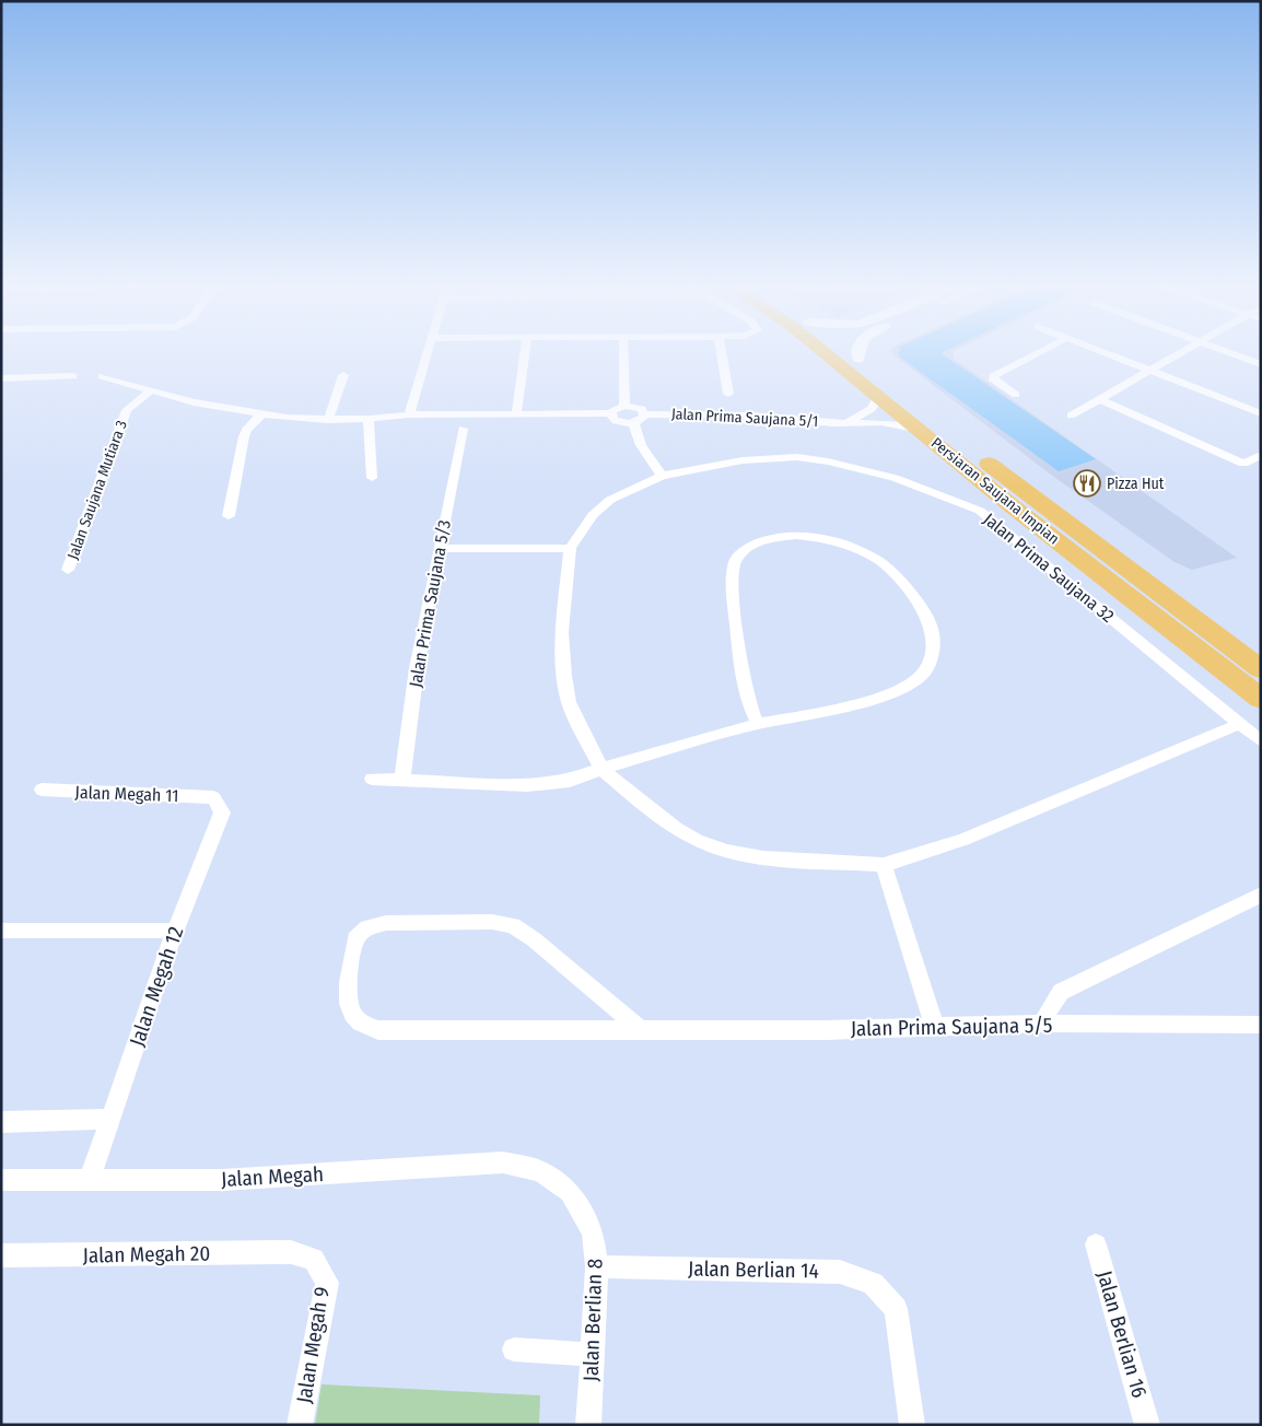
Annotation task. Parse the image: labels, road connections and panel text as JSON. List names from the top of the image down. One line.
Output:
{"streets":{"highway":["Persiaran Saujana Impian"],"street":["Jalan Prima Saujana 5/1","Jalan Saujana Mutiara 3","Jalan Prima Saujana 32","Jalan Prima Saujana 5/3","Jalan Megah 11","Jalan Megah 12","Jalan Prima Saujana 5/5","Jalan Megah","Jalan Megah 20","Jalan Berlian 14","Jalan Berlian 8","Jalan Berlian 16","Jalan Megah 9"]},"crossings":[["Jalan Prima Saujana 5/1","Persiaran Saujana Impian"],["Jalan Megah 11","Jalan Megah 12"],["Jalan Megah 12","Jalan Megah"],["Jalan Megah","Jalan Berlian 8"],["Jalan Megah 20","Jalan Megah 9"],["Jalan Berlian 14","Jalan Berlian 8"]],"places":{"restaurant":["Pizza Hut"]}}
